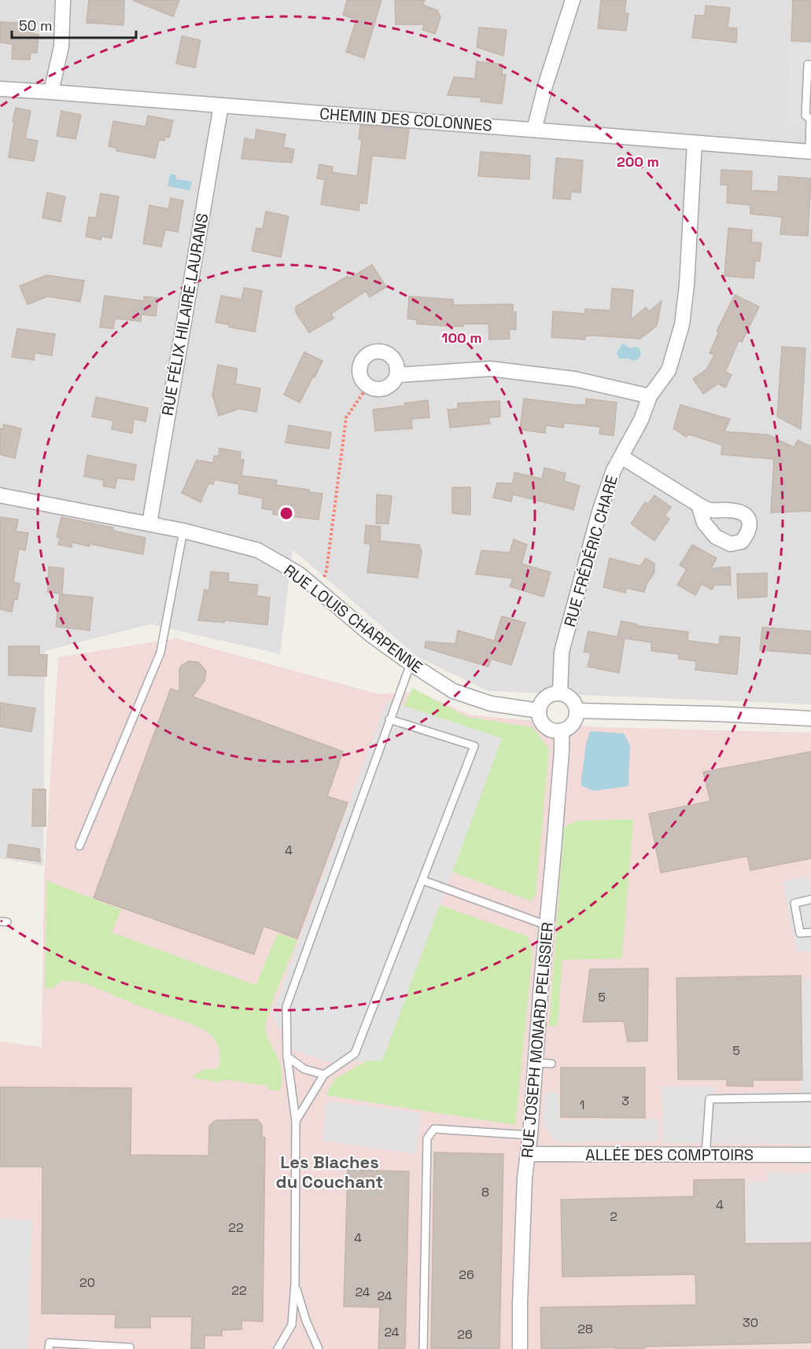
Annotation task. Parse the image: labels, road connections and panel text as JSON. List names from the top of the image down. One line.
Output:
{"streets":{"street":["CHEMIN DES COLONNES","RUE FÉLIX HILAIRE LAURANS","RUE FRÉDÉRIC CHARE","RUE LOUIS CHARPENNE","RUE JOSEPH MONARD PELISSIER","ALLÉE DES COMPTOIRS"]},"crossings":[["CHEMIN DES COLONNES","RUE FÉLIX HILAIRE LAURANS"],["CHEMIN DES COLONNES","RUE FRÉDÉRIC CHARE"],["RUE FÉLIX HILAIRE LAURANS","RUE LOUIS CHARPENNE"],["RUE FRÉDÉRIC CHARE","RUE LOUIS CHARPENNE"],["RUE FRÉDÉRIC CHARE","RUE JOSEPH MONARD PELISSIER"],["RUE LOUIS CHARPENNE","RUE JOSEPH MONARD PELISSIER"],["RUE JOSEPH MONARD PELISSIER","ALLÉE DES COMPTOIRS"]],"districts":["Les Blaches du Couchant"],"house_numbers":["4","5","5","3","1","8","4","2","22","4","26","20","22","24","24","30","28","24","26"],"scale_bar":"50 m","rings":["200 m","100 m"]}
